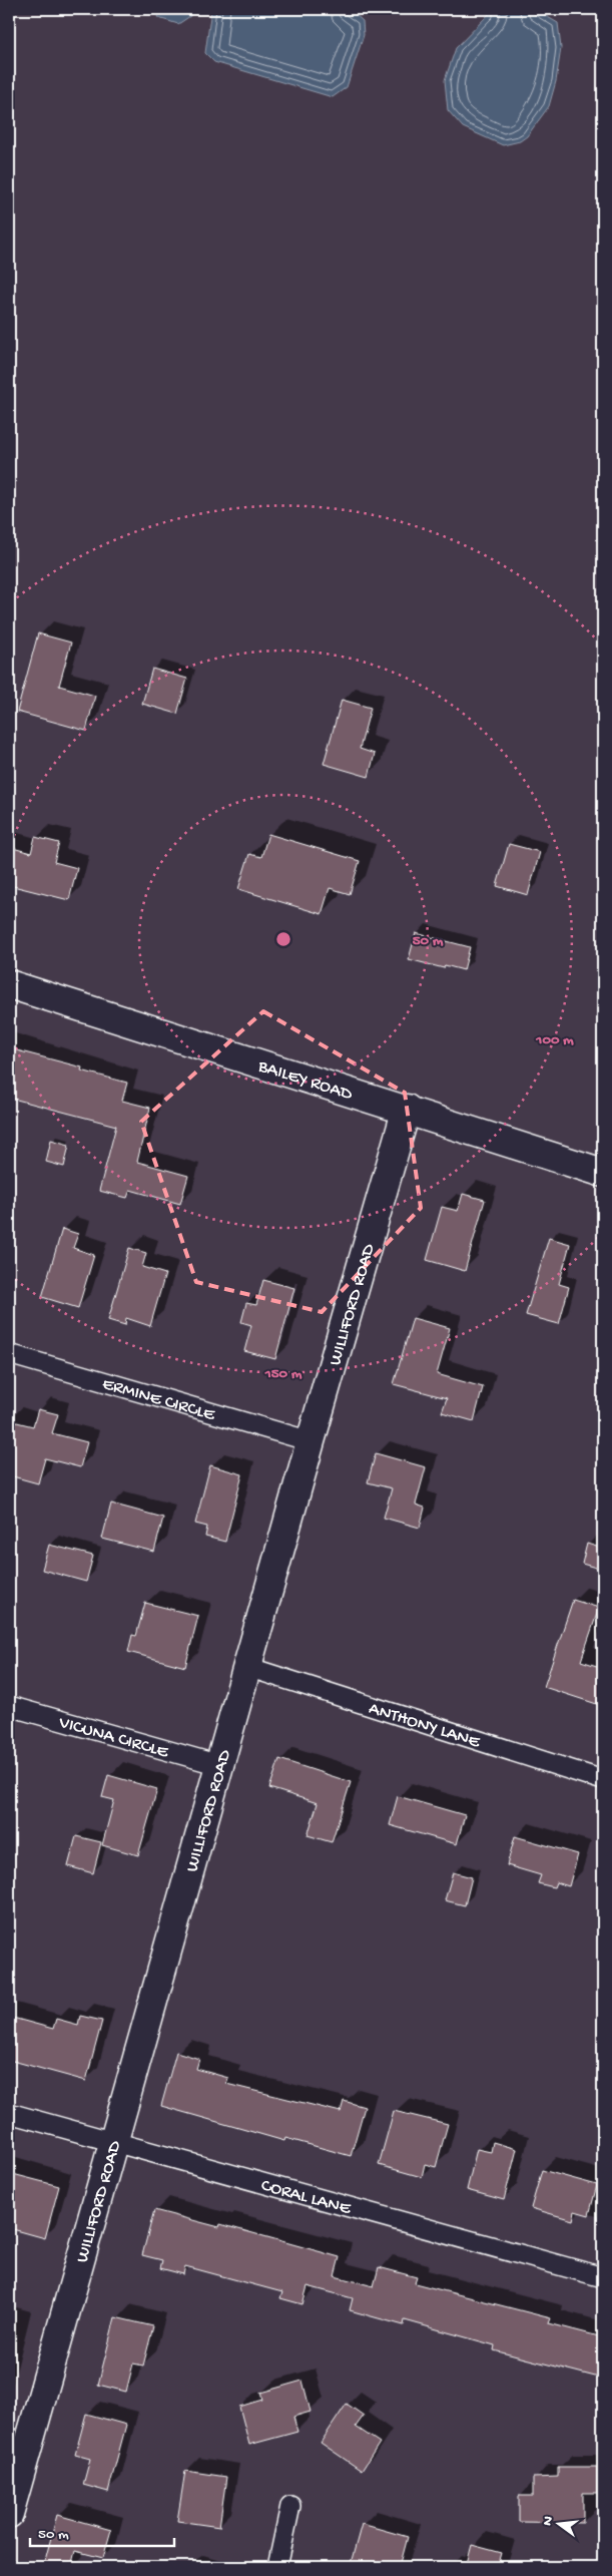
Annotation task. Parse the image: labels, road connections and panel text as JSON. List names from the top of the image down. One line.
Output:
{"streets":{"street":["BAILEY ROAD","WILLIFORD ROAD","ERMINE CIRCLE","ANTHONY LANE","VICUNA CIRCLE","CORAL LANE"]},"crossings":[["BAILEY ROAD","WILLIFORD ROAD"],["WILLIFORD ROAD","ERMINE CIRCLE"],["WILLIFORD ROAD","ANTHONY LANE"],["WILLIFORD ROAD","VICUNA CIRCLE"],["WILLIFORD ROAD","CORAL LANE"]],"scale_bar":"50 m","north":"left","rings":["50 m","100 m","150 m"]}
